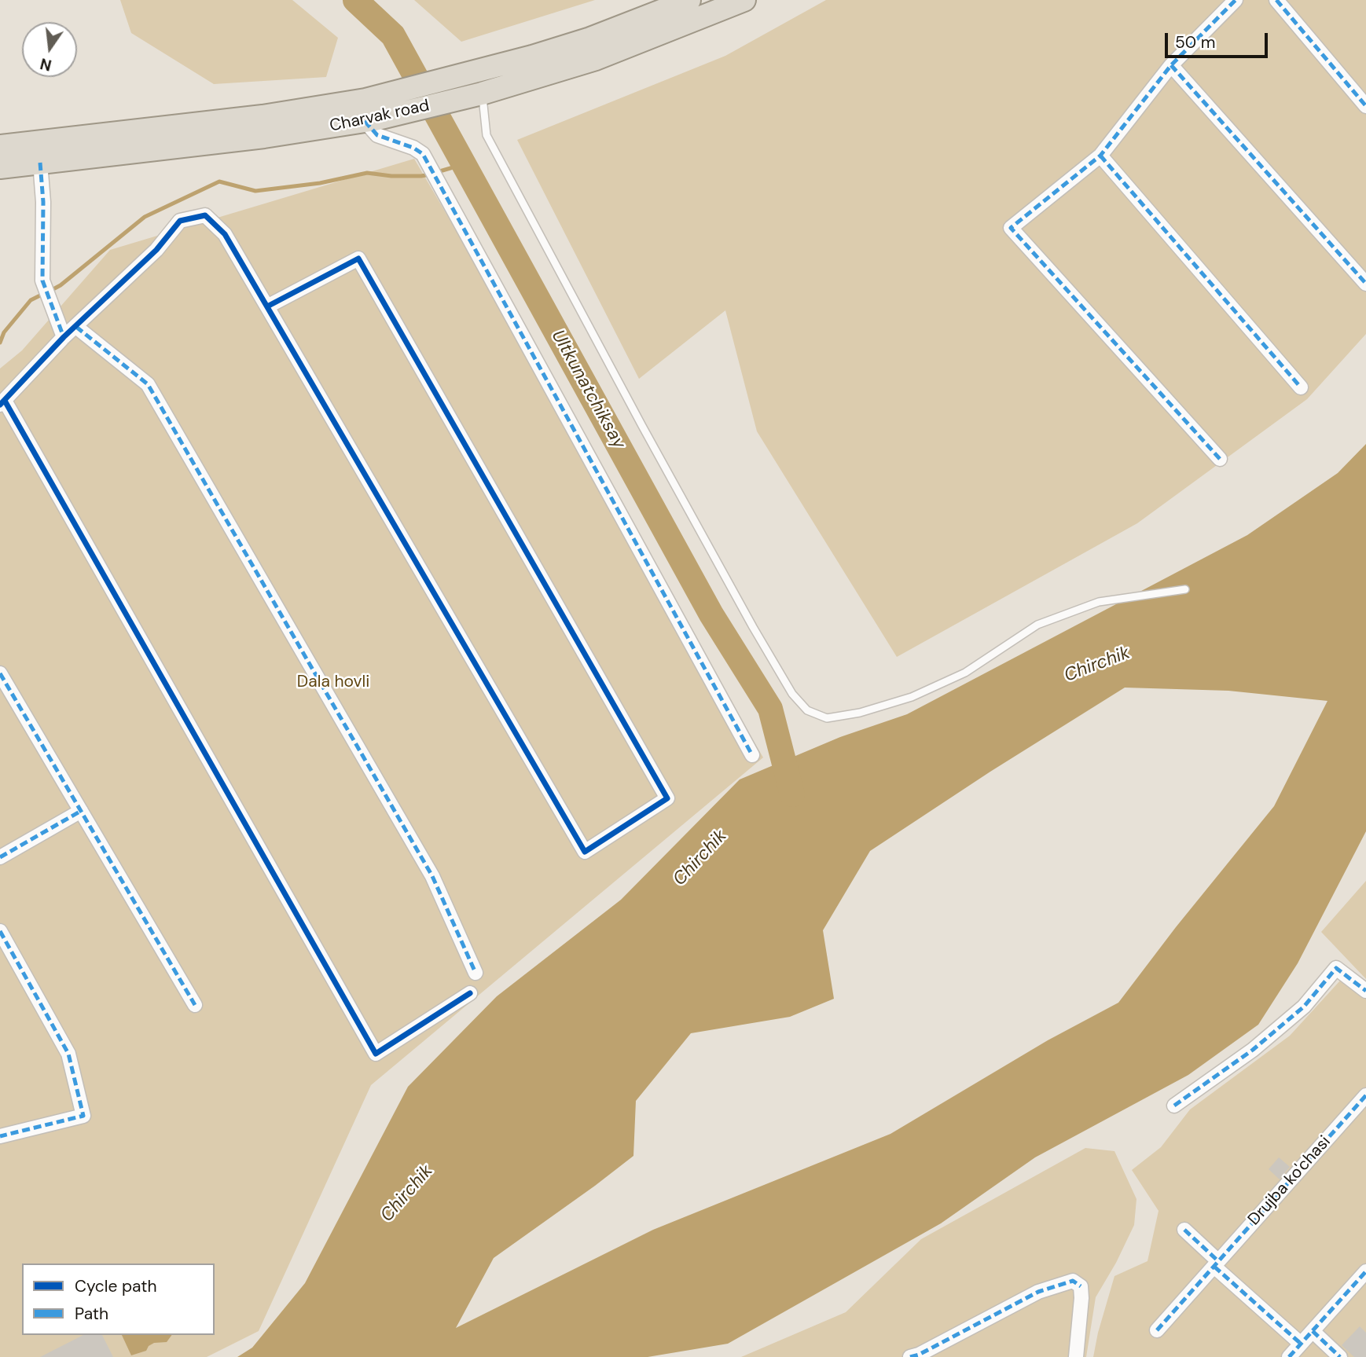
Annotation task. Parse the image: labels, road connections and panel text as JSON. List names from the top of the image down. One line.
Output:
{"streets":{"highway":["Charvak road"],"street":["Drujba ko'chasi"]},"water":["Ultkunatchiksay","Chirchik"],"parks":["Dala hovli"],"legend":["Cycle path","Path"],"scale_bar":"50 m","north":"bottom"}
